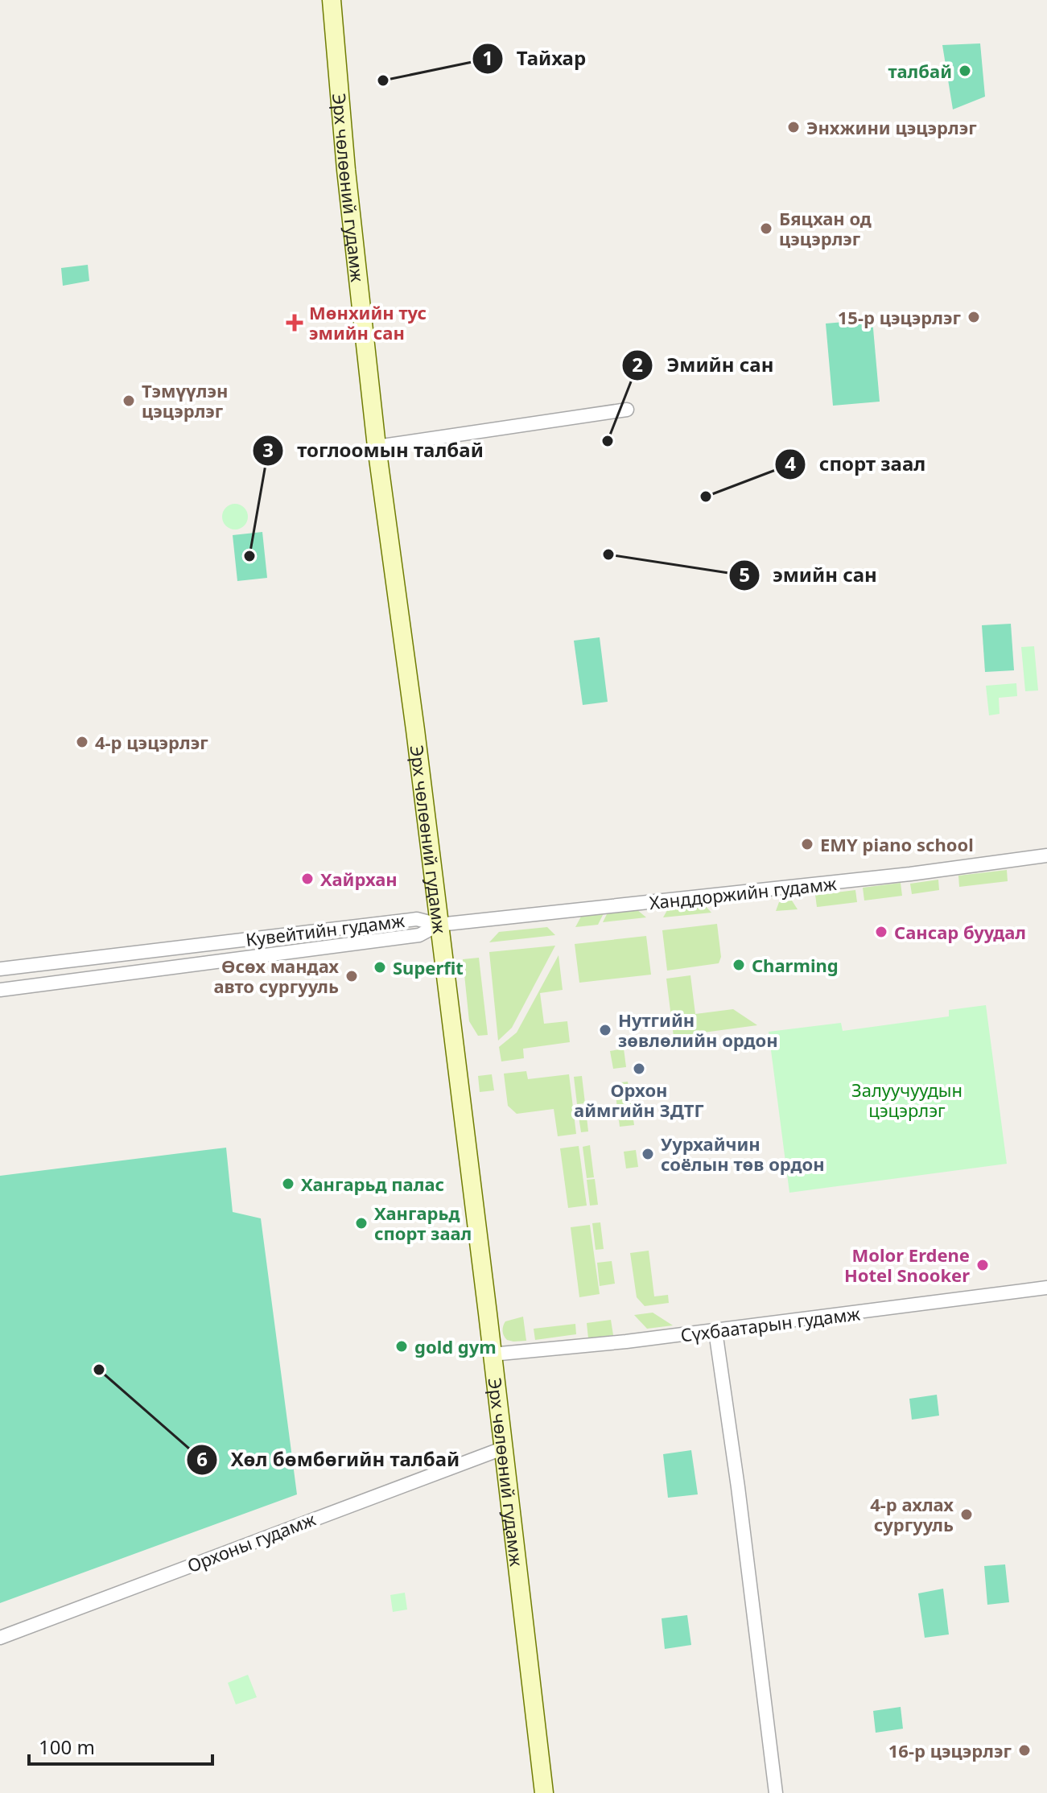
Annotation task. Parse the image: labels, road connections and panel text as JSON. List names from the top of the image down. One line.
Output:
{"streets":{"main road":["Эрх чөлөөний гудамж"],"street":["Ханддоржийн гудамж","Кувейтийн гудамж","Сүхбаатарын гудамж","Орхоны гудамж"]},"crossings":[["Эрх чөлөөний гудамж","Ханддоржийн гудамж"],["Эрх чөлөөний гудамж","Кувейтийн гудамж"],["Эрх чөлөөний гудамж","Сүхбаатарын гудамж"],["Эрх чөлөөний гудамж","Орхоны гудамж"],["Ханддоржийн гудамж","Кувейтийн гудамж"]],"parks":["Залуучуудын цэцэрлэг"],"places":{"other":["талбай","Тайхар","Энхжини цэцэрлэг","Бяцхан од цэцэрлэг","15-р цэцэрлэг","Тэмүүлэн цэцэрлэг","Эмийн сан","спорт заал","эмийн сан","тоглоомын талбай","4-р цэцэрлэг","EMY piano school","Хайрхан","Сансар буудал","Charming","Superfit","Өсөх мандах авто сургууль","Нутгийн зөвлөлийн ордон","Орхон аймгийн ЗДТГ","Уурхайчин соёлын төв ордон","Хангарьд палас","Хангарьд спорт заал","Molor Erdene Hotel Snooker","gold gym","Хөл бөмбөгийн талбай","4-р ахлах сургууль","16-р цэцэрлэг"],"health":["Мөнхийн тус эмийн сан"]},"scale_bar":"100 m"}
